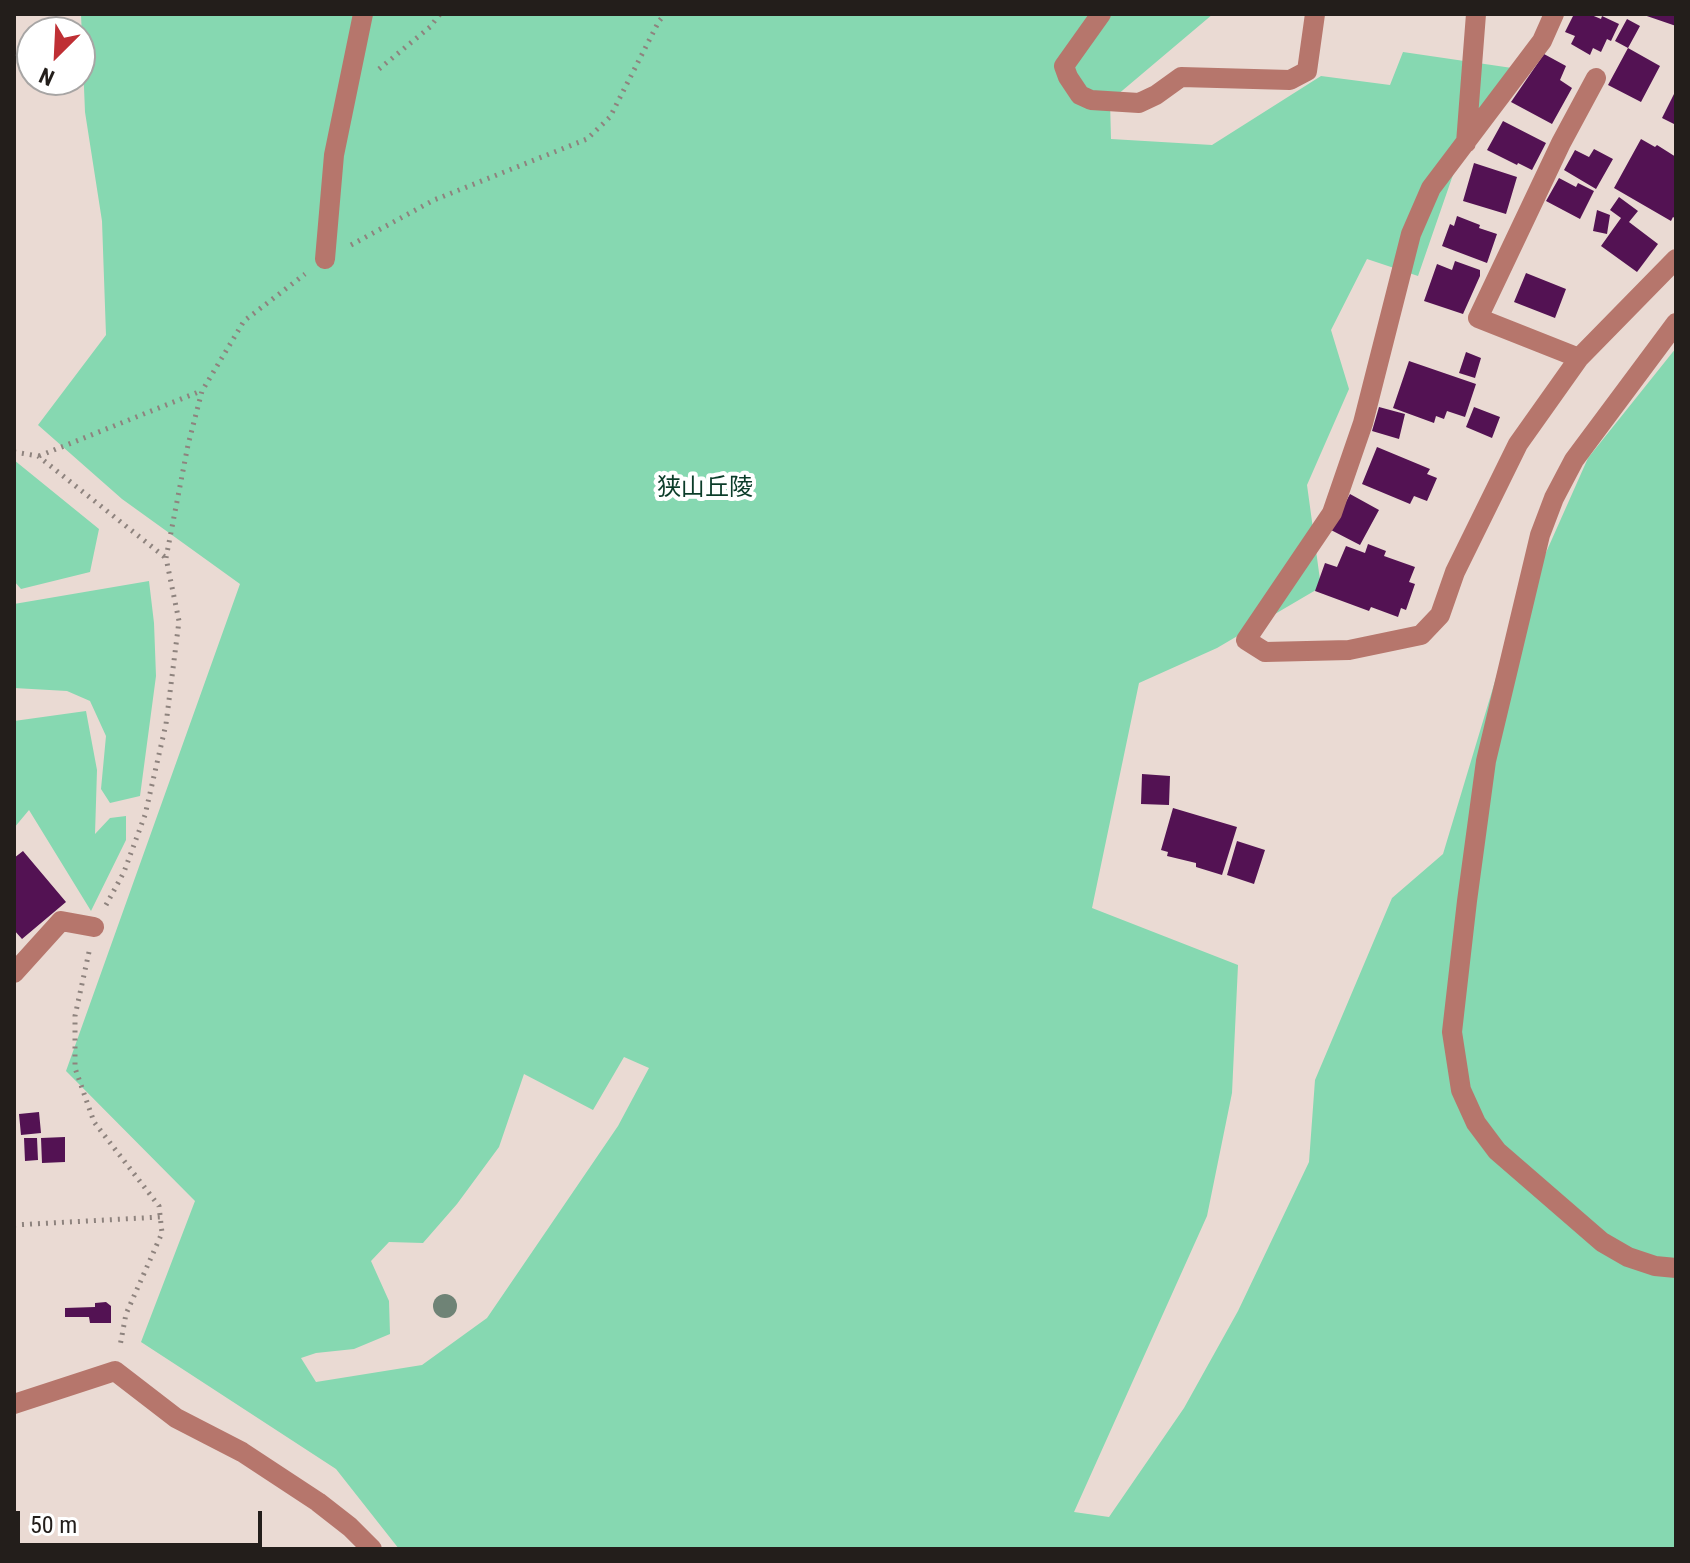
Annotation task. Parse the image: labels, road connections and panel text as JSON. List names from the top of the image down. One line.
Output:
{"parks":["狭山丘陵"],"scale_bar":"50 m","north":"bottom left"}
